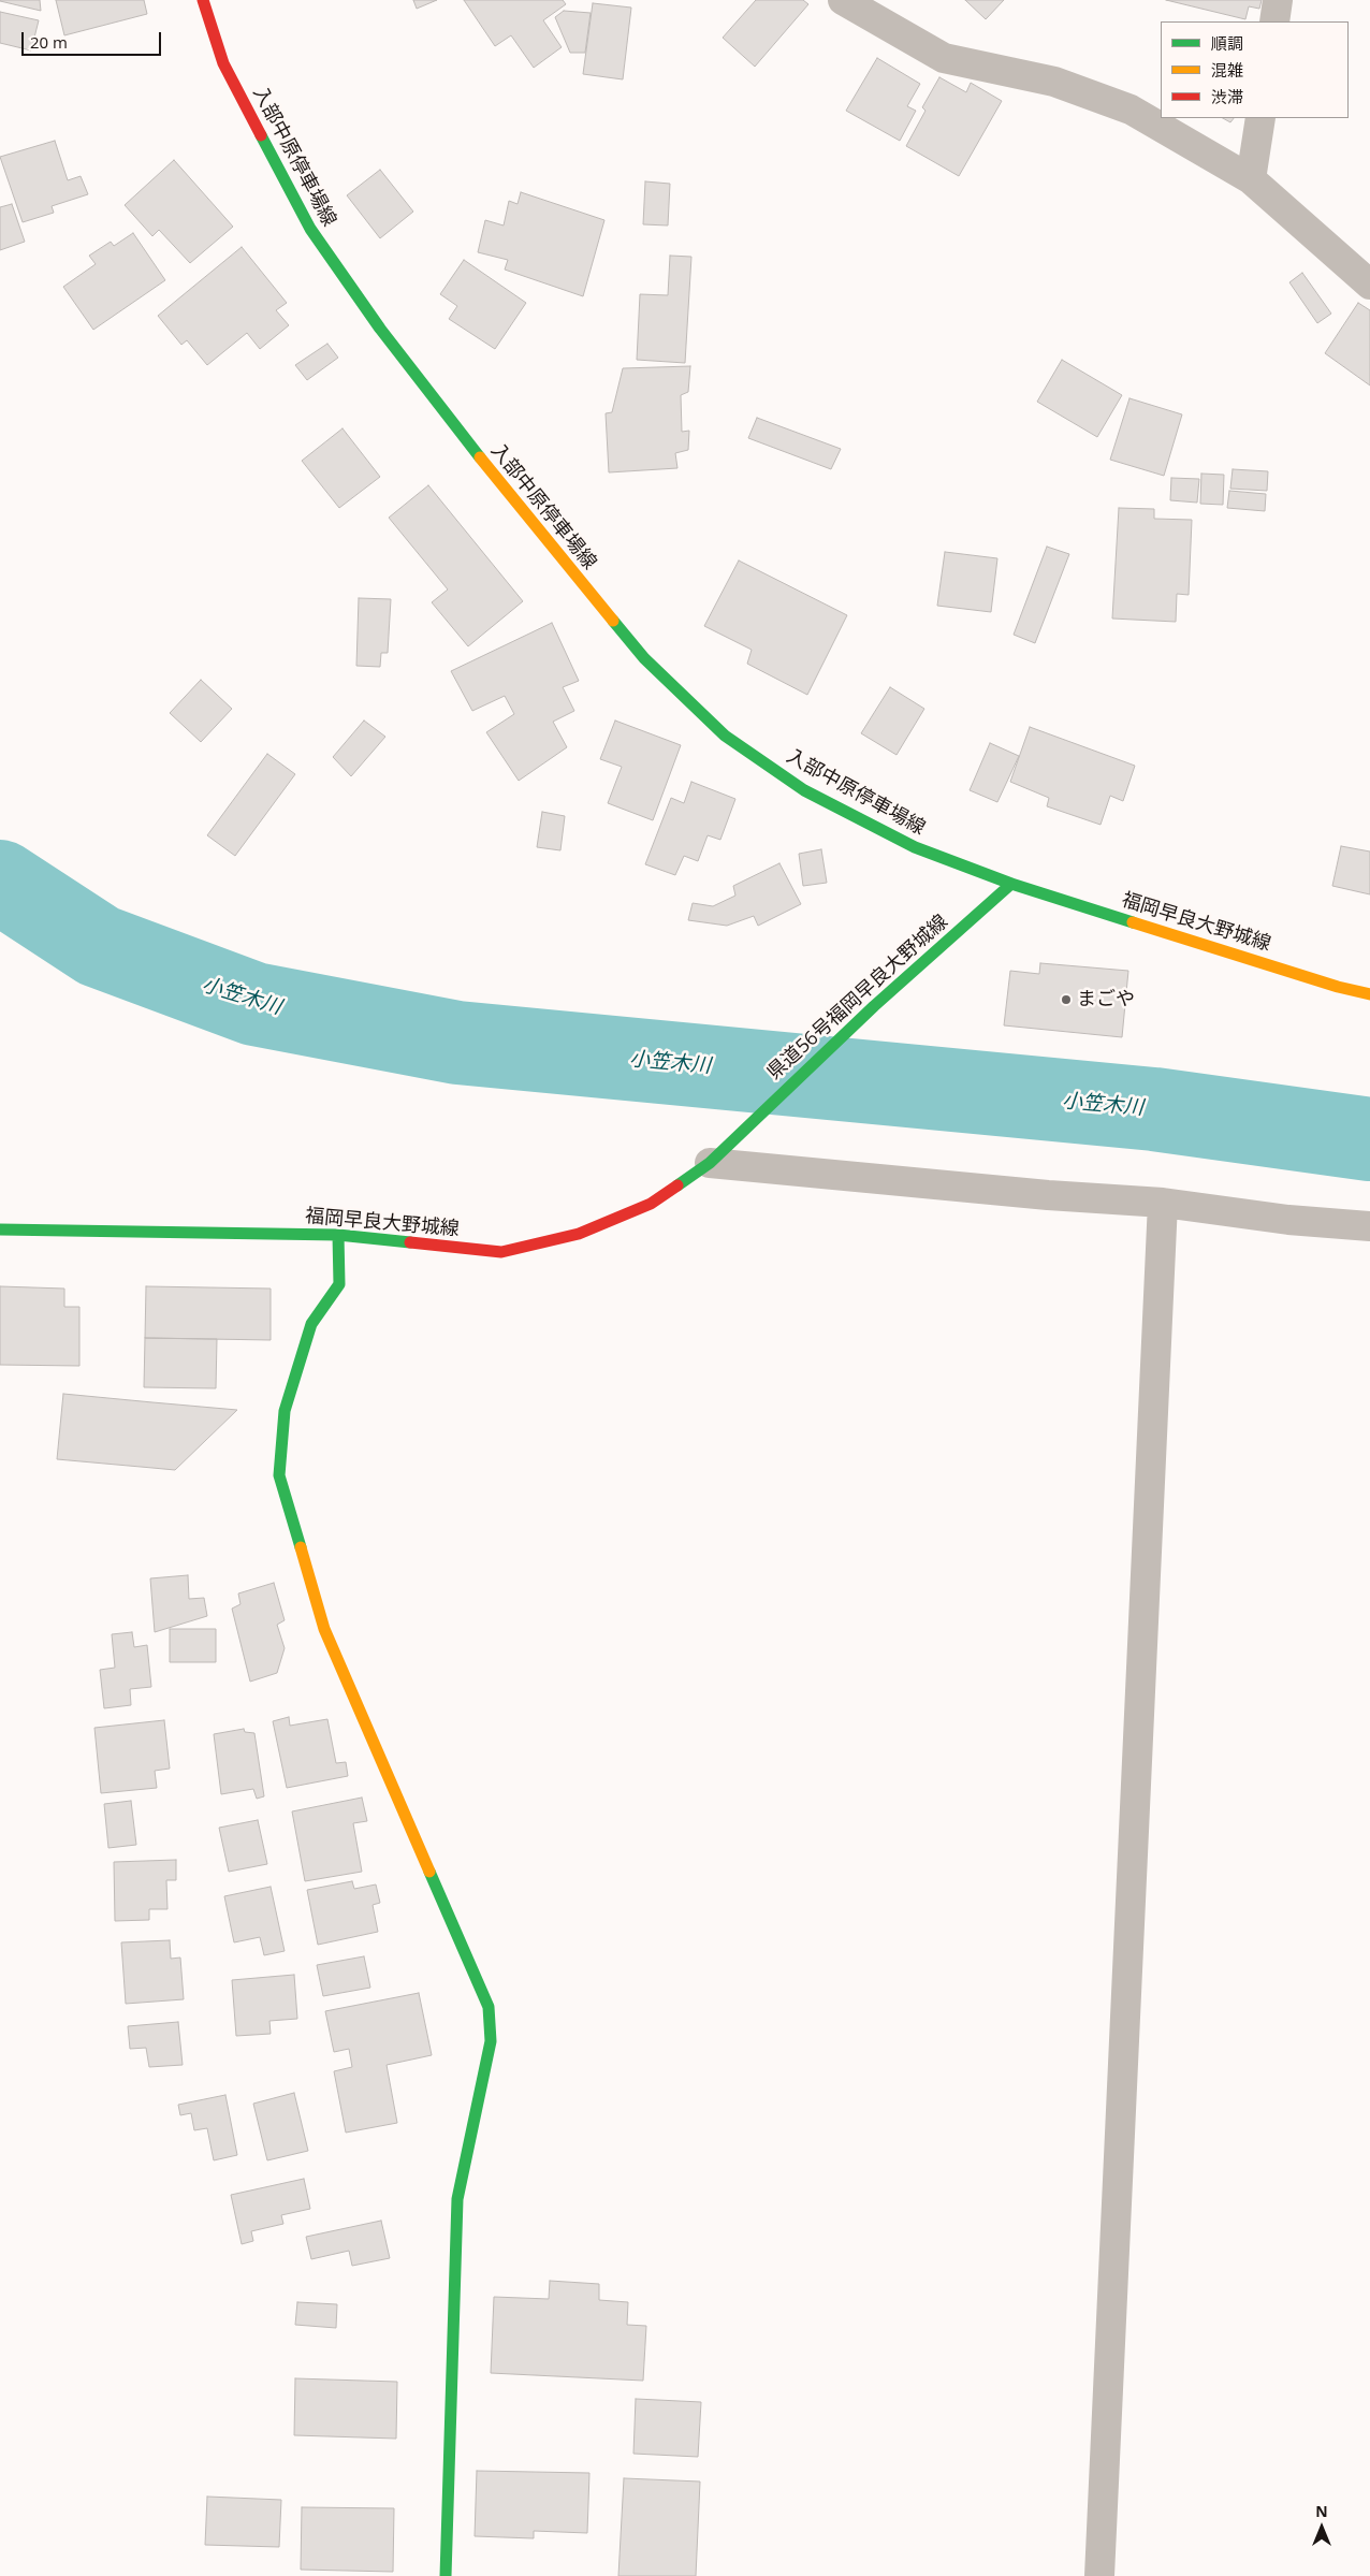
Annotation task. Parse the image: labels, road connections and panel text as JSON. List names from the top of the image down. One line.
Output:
{"streets":{"main road":["入部中原停車場線","福岡早良大野城線","県道56号福岡早良大野城線"]},"crossings":[["入部中原停車場線","福岡早良大野城線"],["入部中原停車場線","県道56号福岡早良大野城線"],["福岡早良大野城線","県道56号福岡早良大野城線"]],"water":["小笠木川"],"places":["まごや"],"legend":["順調","混雑","渋滞"],"scale_bar":"20 m","north":"top"}
